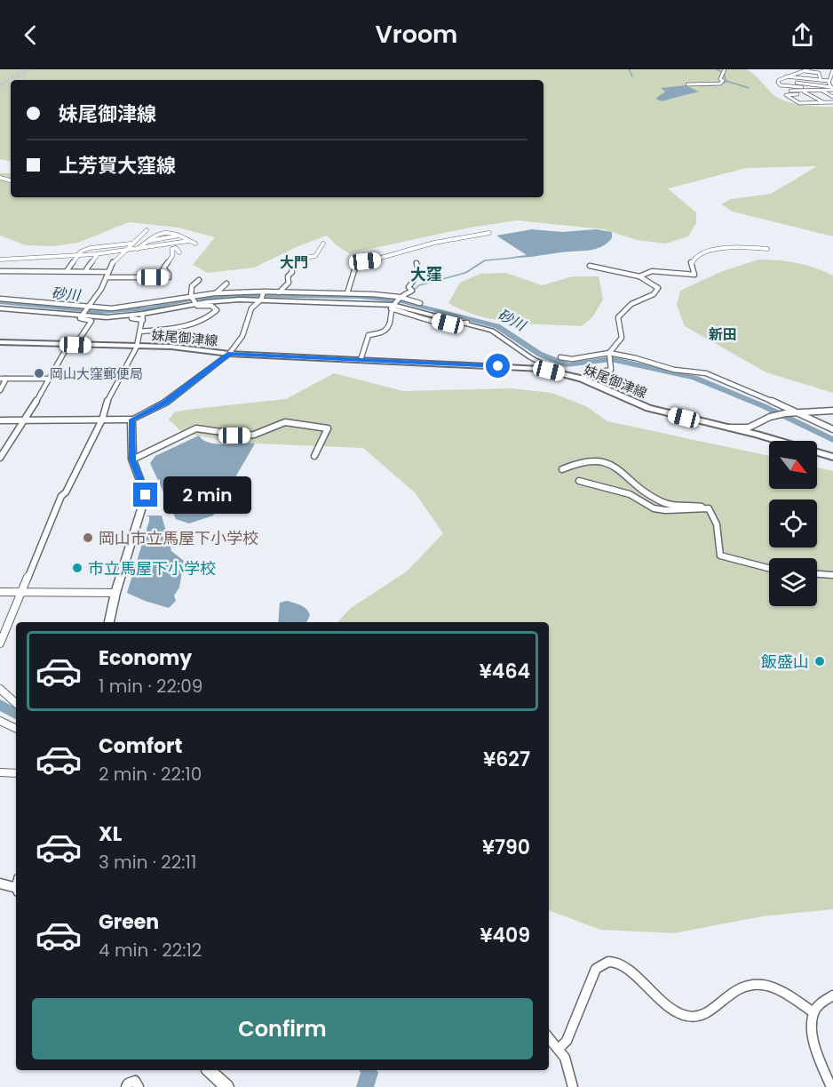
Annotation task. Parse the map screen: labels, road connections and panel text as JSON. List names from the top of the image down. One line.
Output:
{"streets":{"main road":["妹尾御津線"]},"districts":["大門","大窪","新田"],"water":["砂川"],"places":["岡山大窪郵便局","岡山市立馬屋下小学校","市立馬屋下小学校","飯盛山"],"north":"bottom right","page":{"header":"Vroom","banner":["妹尾御津線","上芳賀大窪線"],"bubble":"2 min","list":[{"name":"Economy","note":"1 min · 22:09","value":"¥464"},{"name":"Comfort","note":"2 min · 22:10","value":"¥627"},{"name":"XL","note":"3 min · 22:11","value":"¥790"},{"name":"Green","note":"4 min · 22:12","value":"¥409"}],"buttons":"Confirm"}}
